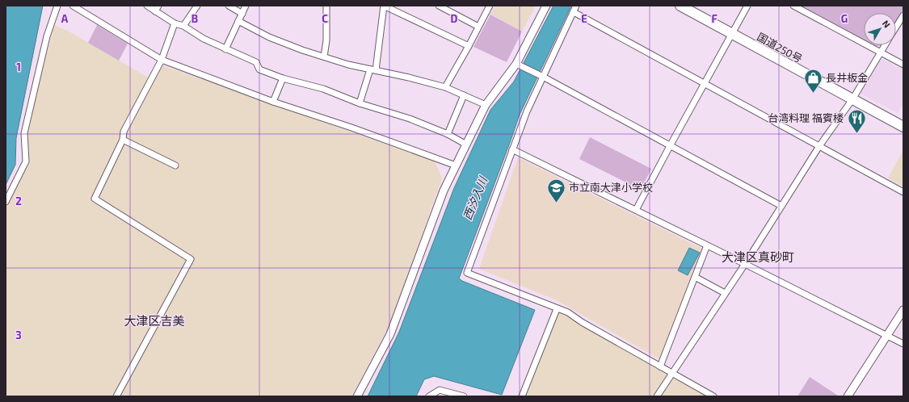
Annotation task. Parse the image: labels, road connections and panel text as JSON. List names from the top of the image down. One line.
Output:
{"streets":{"highway":["国道250号"]},"districts":["大津区真砂町","大津区吉美"],"water":["西汐入川"],"places":{"shop":["長井板金"],"restaurant":["台湾料理 福賓楼"],"school or university":["市立南大津小学校"]},"north":"top right","grid":{"columns":["A","B","C","D","E","F","G"],"rows":["1","2","3"]}}
